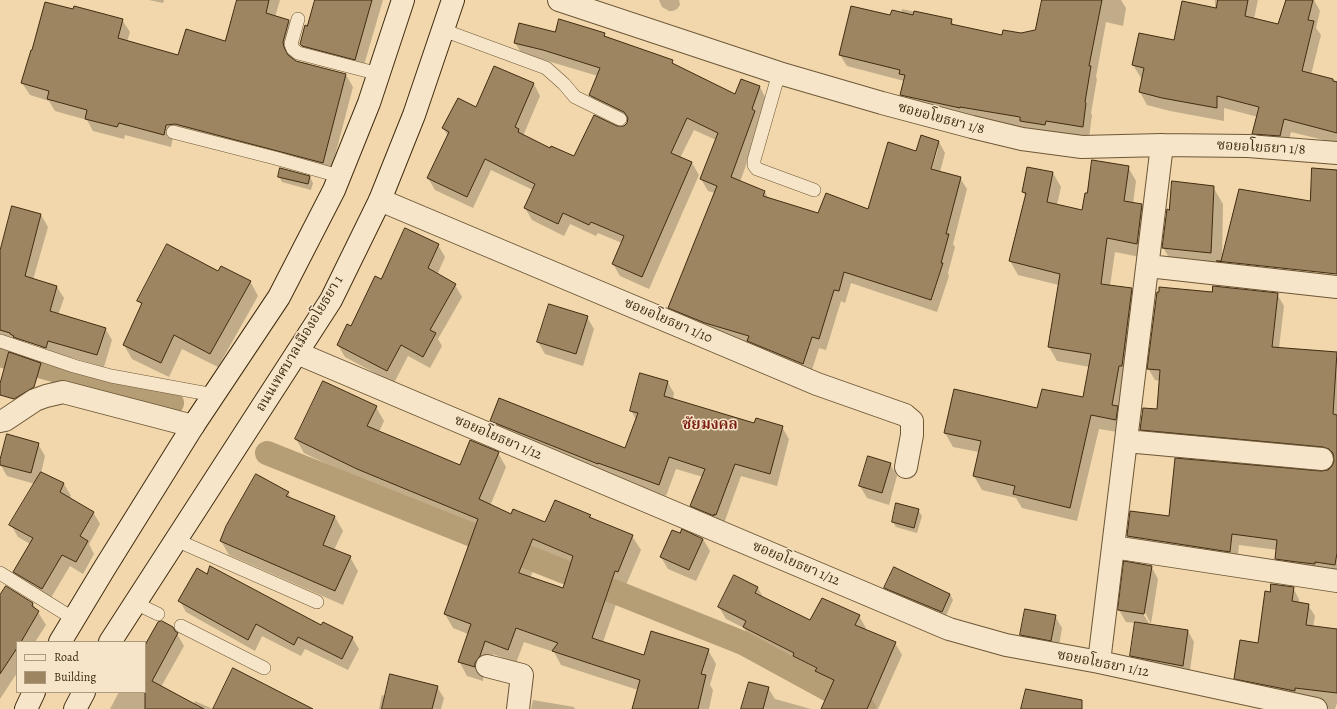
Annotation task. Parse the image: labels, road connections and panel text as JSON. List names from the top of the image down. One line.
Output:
{"streets":{"street":["ซอยอโยธยา 1/8","ซอยอโยธยา 1/10","ถนนเทศบาลเมืองอโยธยา 1","ซอยอโยธยา 1/12"]},"crossings":[["ซอยอโยธยา 1/10","ถนนเทศบาลเมืองอโยธยา 1"],["ถนนเทศบาลเมืองอโยธยา 1","ซอยอโยธยา 1/12"]],"districts":["ชัยมงคล"],"legend":["Road","Building"]}
